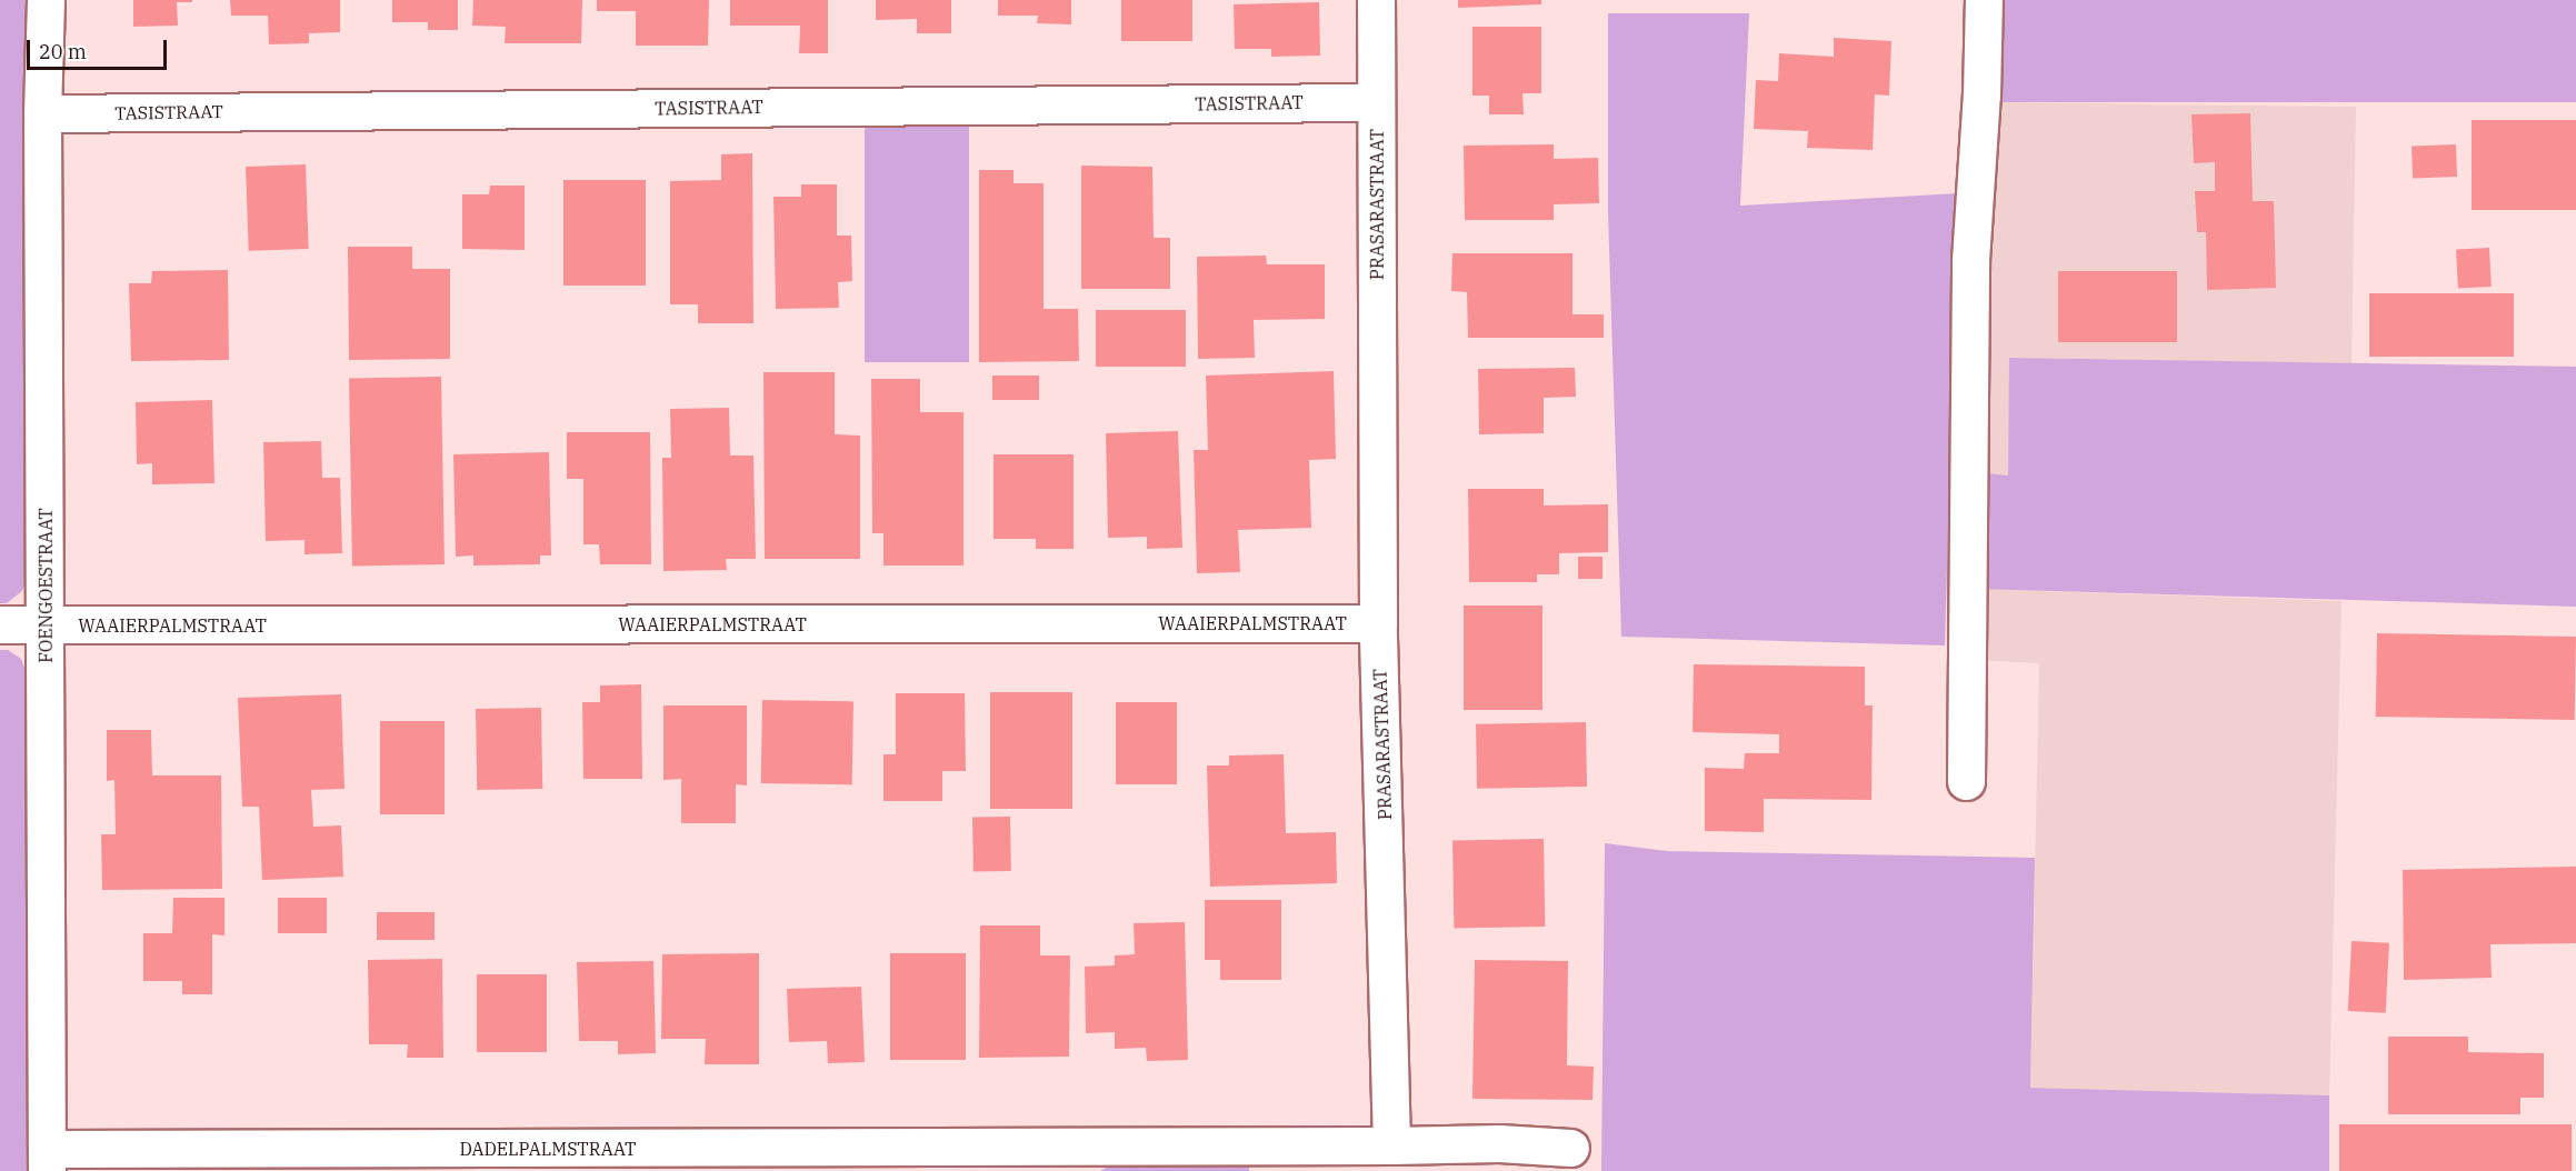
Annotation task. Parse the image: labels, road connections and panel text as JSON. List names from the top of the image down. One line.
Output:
{"streets":{"street":["TASISTRAAT","PRASARASTRAAT","FOENGOESTRAAT","WAAIERPALMSTRAAT","DADELPALMSTRAAT"]},"crossings":[["TASISTRAAT","PRASARASTRAAT"],["TASISTRAAT","FOENGOESTRAAT"],["PRASARASTRAAT","WAAIERPALMSTRAAT"],["FOENGOESTRAAT","WAAIERPALMSTRAAT"],["FOENGOESTRAAT","DADELPALMSTRAAT"]],"scale_bar":"20 m"}
